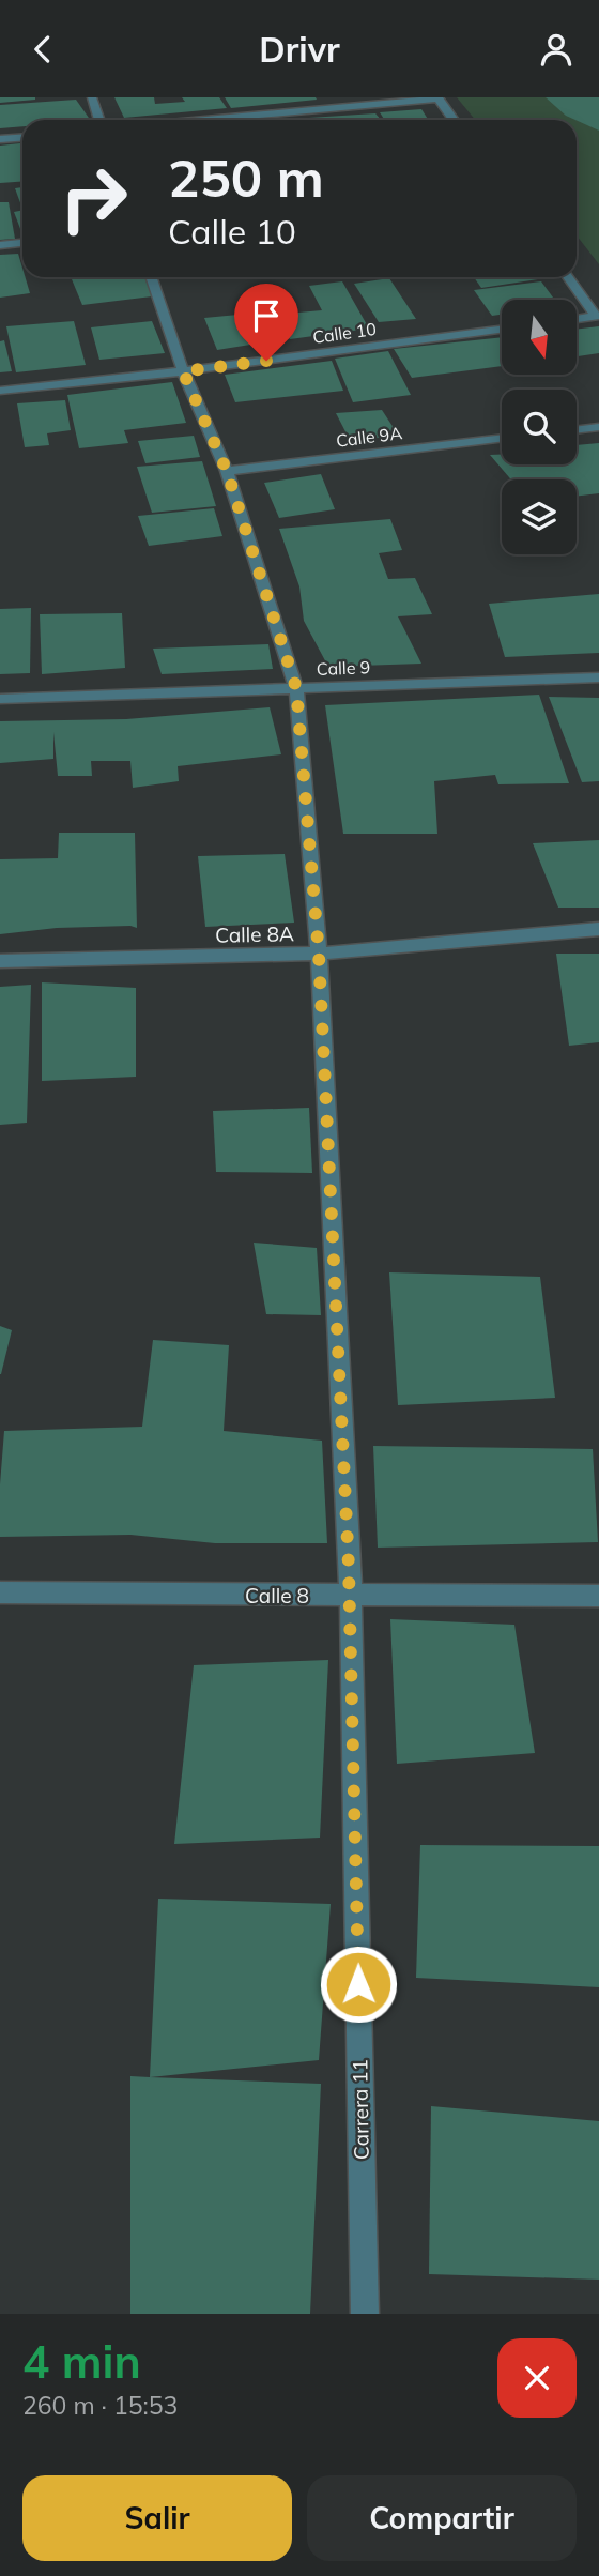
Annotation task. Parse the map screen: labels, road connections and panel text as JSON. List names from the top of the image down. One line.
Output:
{"streets":{"street":["Calle 10","Calle 9A","Calle 9","Calle 8A","Calle 8","Carrera 11"]},"crossings":[["Calle 10","Carrera 11"],["Calle 9A","Carrera 11"],["Calle 9","Carrera 11"],["Calle 8A","Carrera 11"],["Calle 8","Carrera 11"]],"north":"bottom","page":{"header":"Drivr","turn":["250 m","Calle 10"],"heading":["4 min","260 m · 15:53"],"buttons":["Salir","Compartir"]}}
